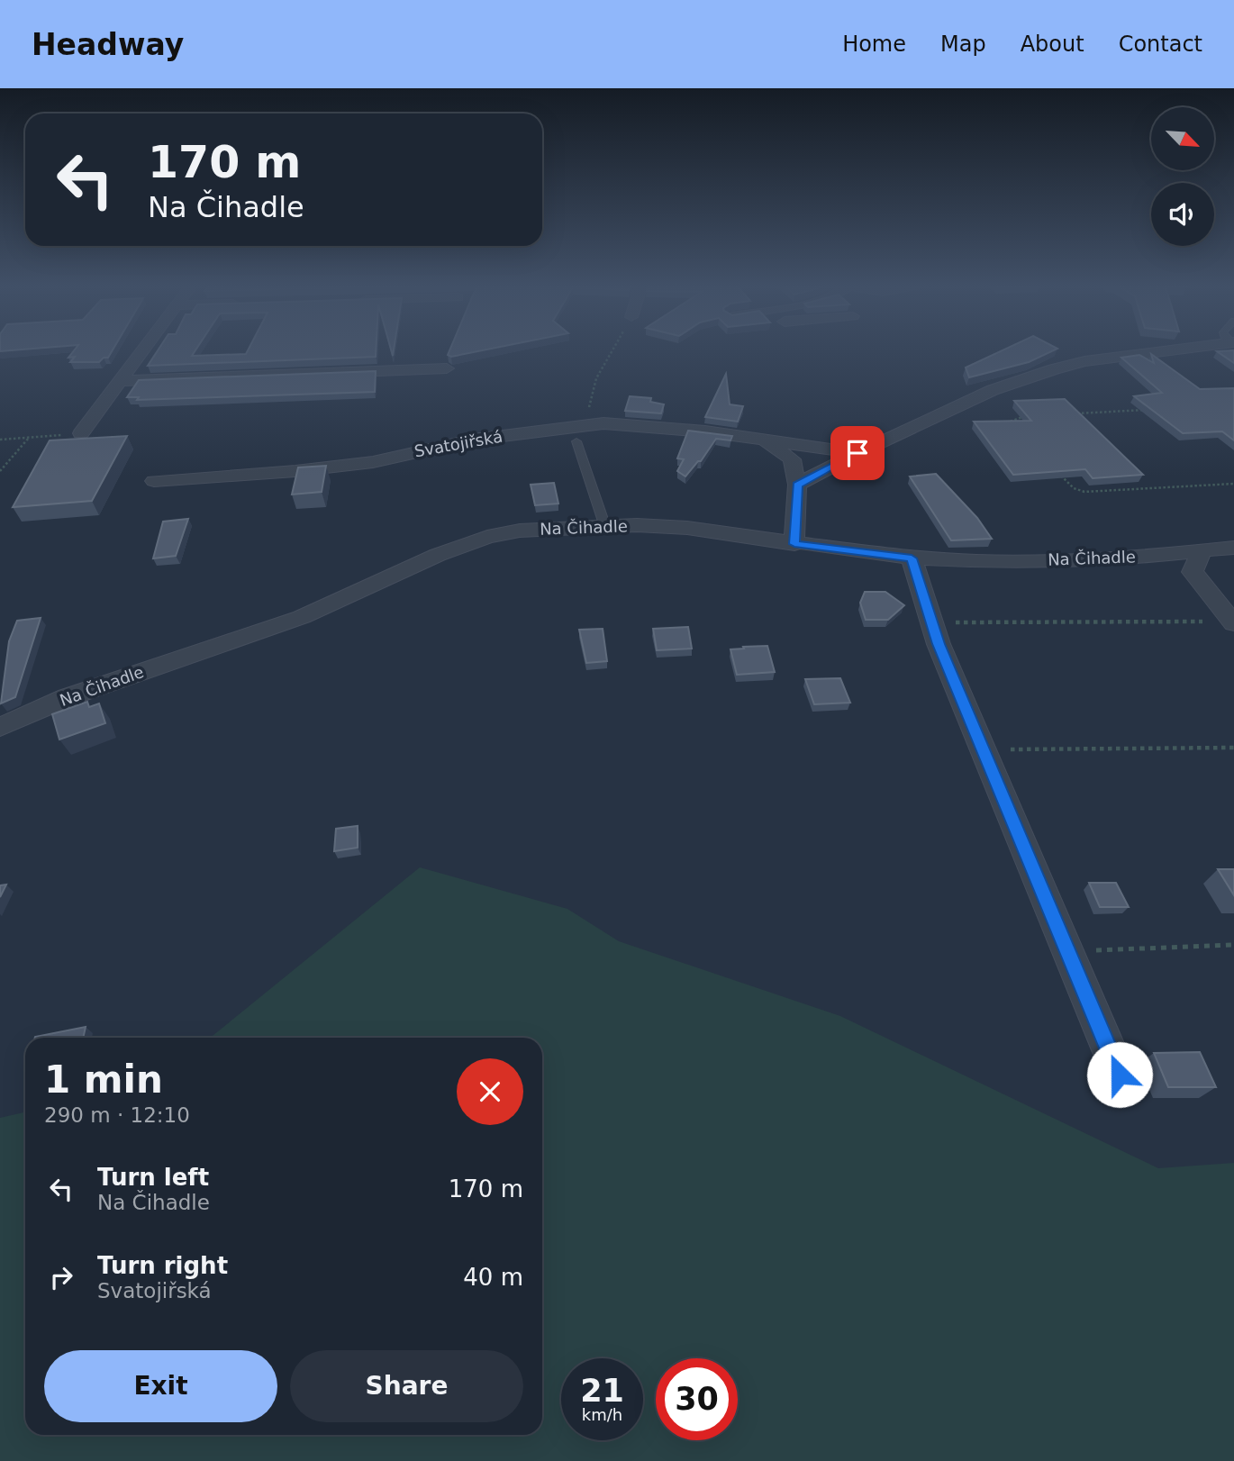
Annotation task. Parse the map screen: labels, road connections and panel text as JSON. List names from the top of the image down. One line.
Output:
{"streets":{"street":["Svatojiřská","Na Čihadle"]},"crossings":[["Svatojiřská","Na Čihadle"]],"north":"bottom right","page":{"header":"Headway","nav":["Home","Map","About","Contact"],"turn":["170 m","Na Čihadle"],"heading":["1 min","290 m · 12:10"],"list":[{"name":"Turn left","note":"Na Čihadle","value":"170 m"},{"name":"Turn right","note":"Svatojiřská","value":"40 m"}],"buttons":["Exit","Share"],"speed":"21 km/h","limit":"30"}}
